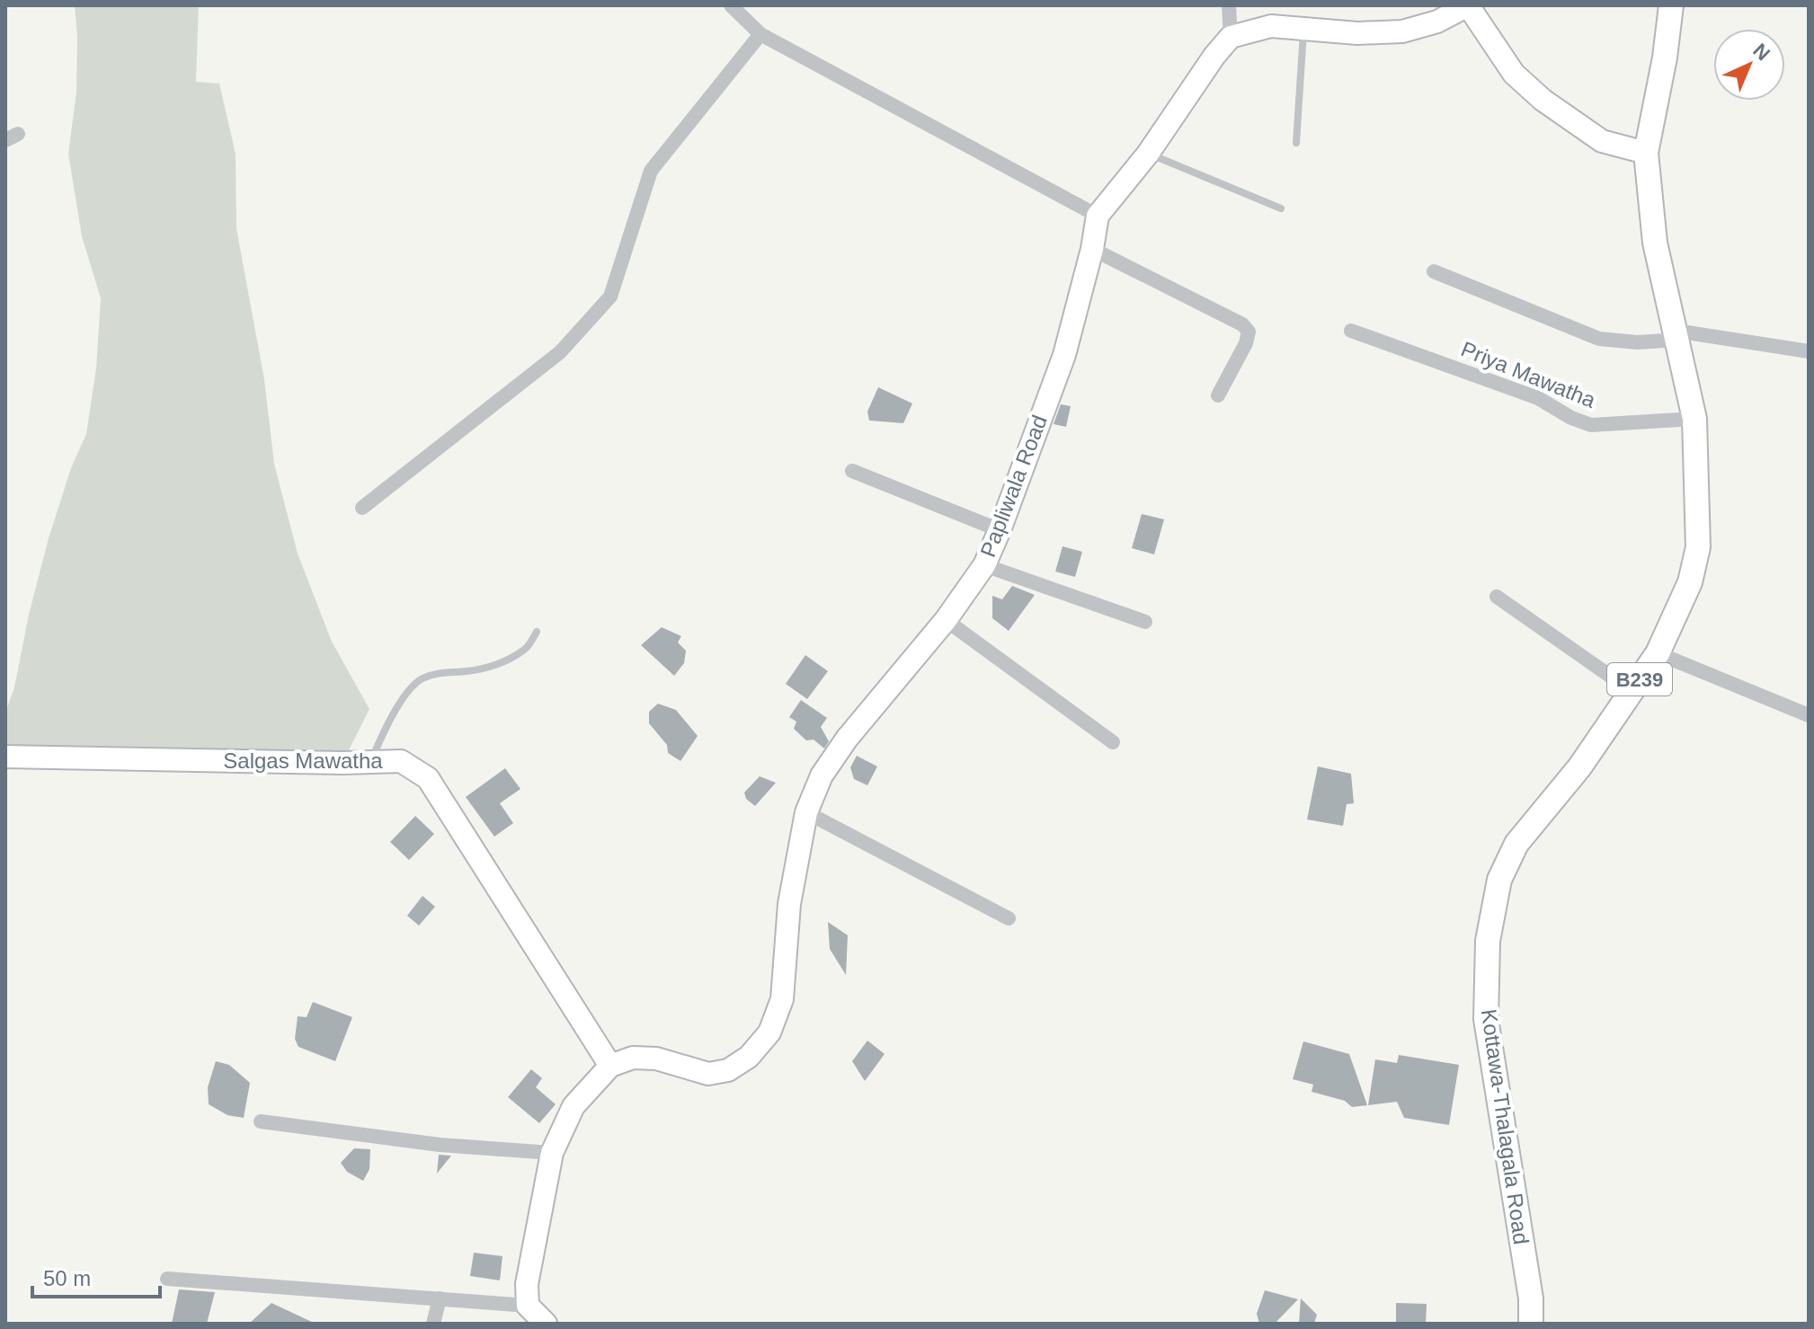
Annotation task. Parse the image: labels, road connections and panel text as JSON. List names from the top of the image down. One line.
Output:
{"streets":{"main road":["B239","Kottawa-Thalagala Road"],"street":["Priya Mawatha","Papliwala Road","Salgas Mawatha"]},"crossings":[["Priya Mawatha","Kottawa-Thalagala Road"],["Papliwala Road","Salgas Mawatha"]],"scale_bar":"50 m","north":"top right"}
